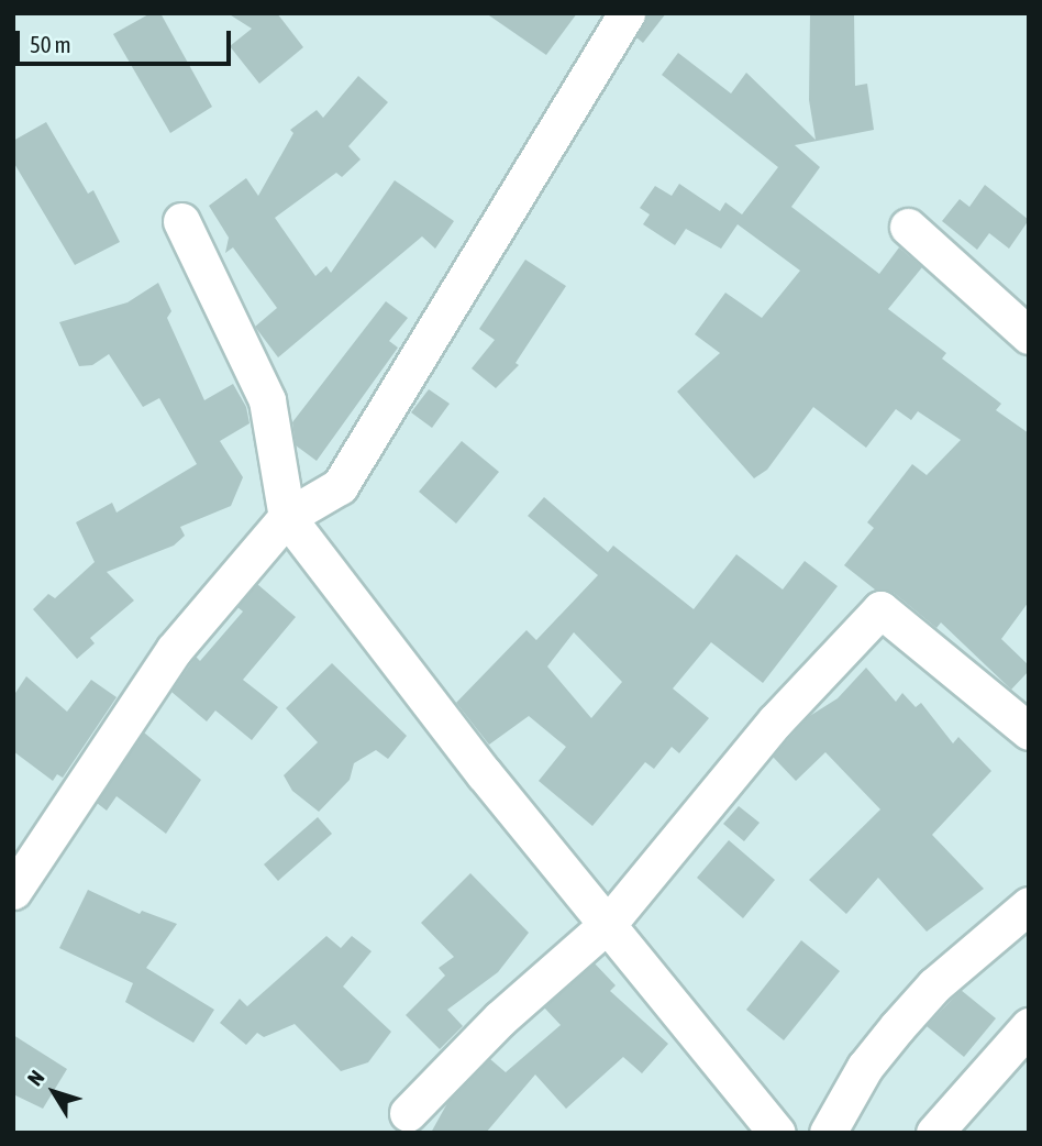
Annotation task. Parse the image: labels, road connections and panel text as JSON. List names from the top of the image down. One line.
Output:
{"scale_bar":"50 m","north":"top left"}
